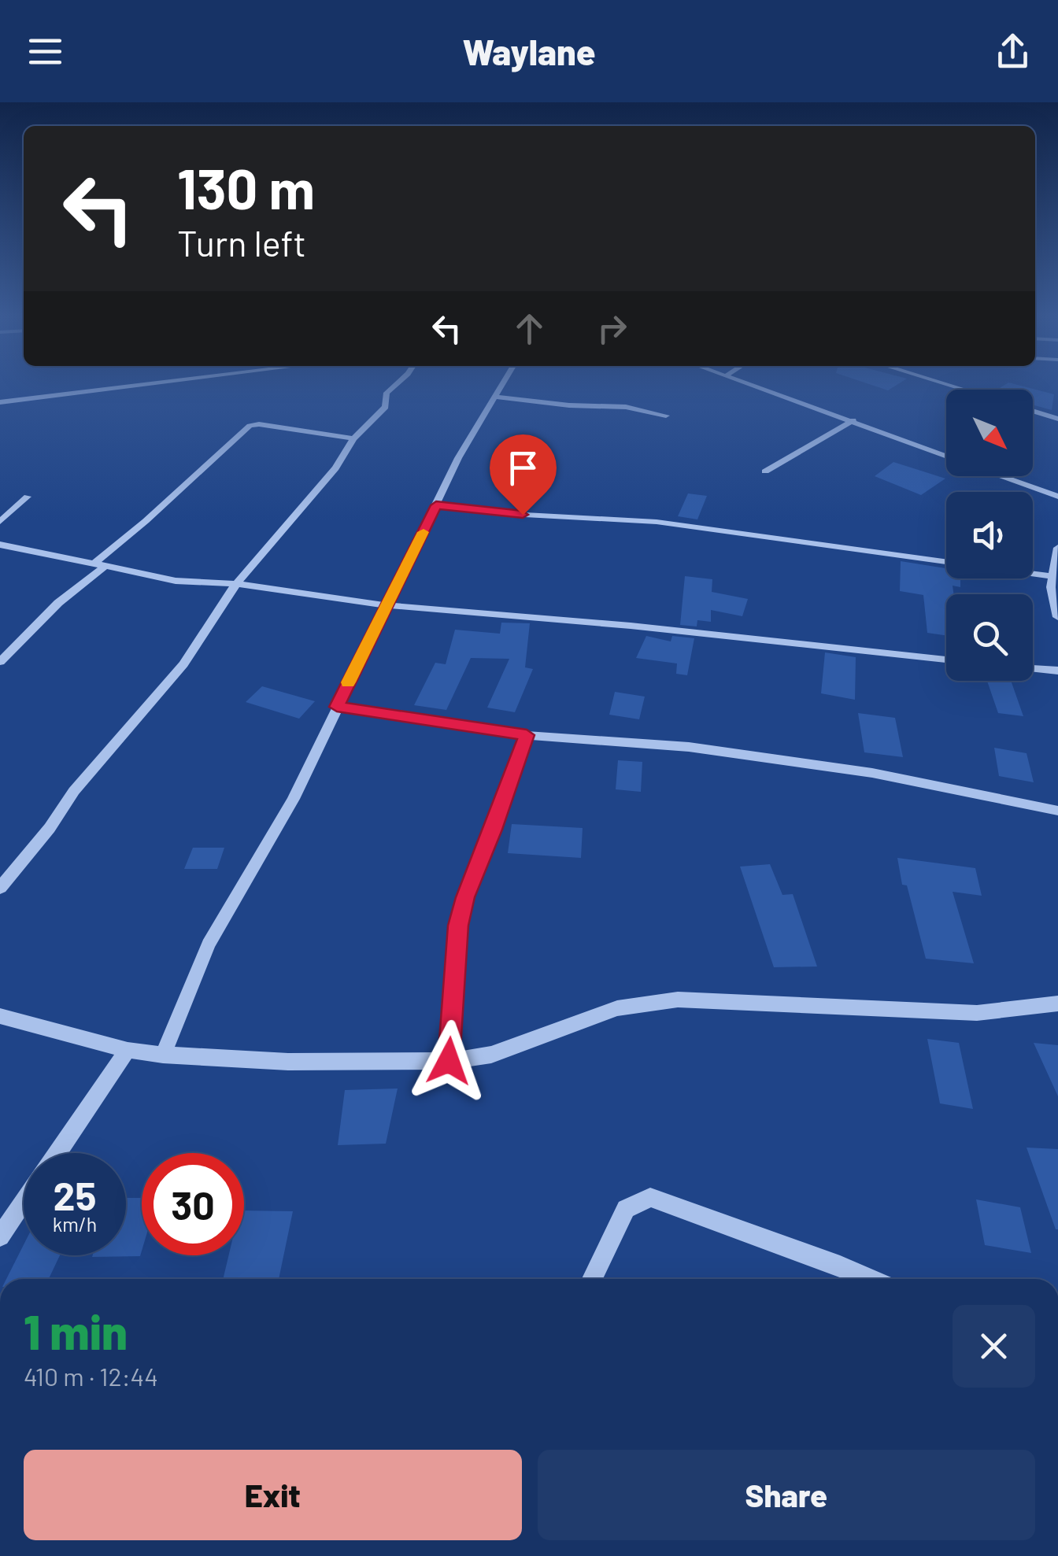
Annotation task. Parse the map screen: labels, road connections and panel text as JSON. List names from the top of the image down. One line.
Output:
{"north":"bottom right","page":{"header":"Waylane","turn":["130 m","Turn left"],"speed":"25 km/h","limit":"30","heading":["1 min","410 m · 12:44"],"buttons":["Exit","Share"]}}
